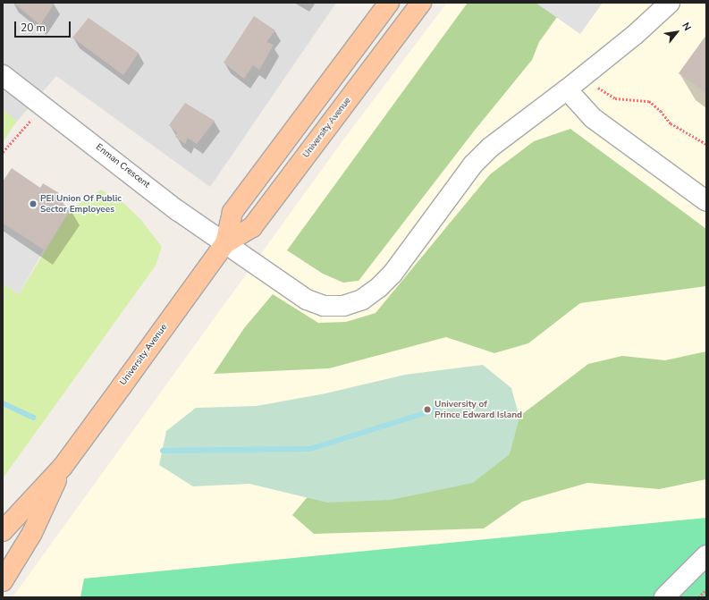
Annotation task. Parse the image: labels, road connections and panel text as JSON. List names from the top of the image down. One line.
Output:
{"streets":{"main road":["University Avenue"],"street":["Enman Crescent"]},"crossings":[["University Avenue","Enman Crescent"]],"places":["PEI Union Of Public Sector Employees","University of Prince Edward Island"],"scale_bar":"20 m","north":"top right"}
